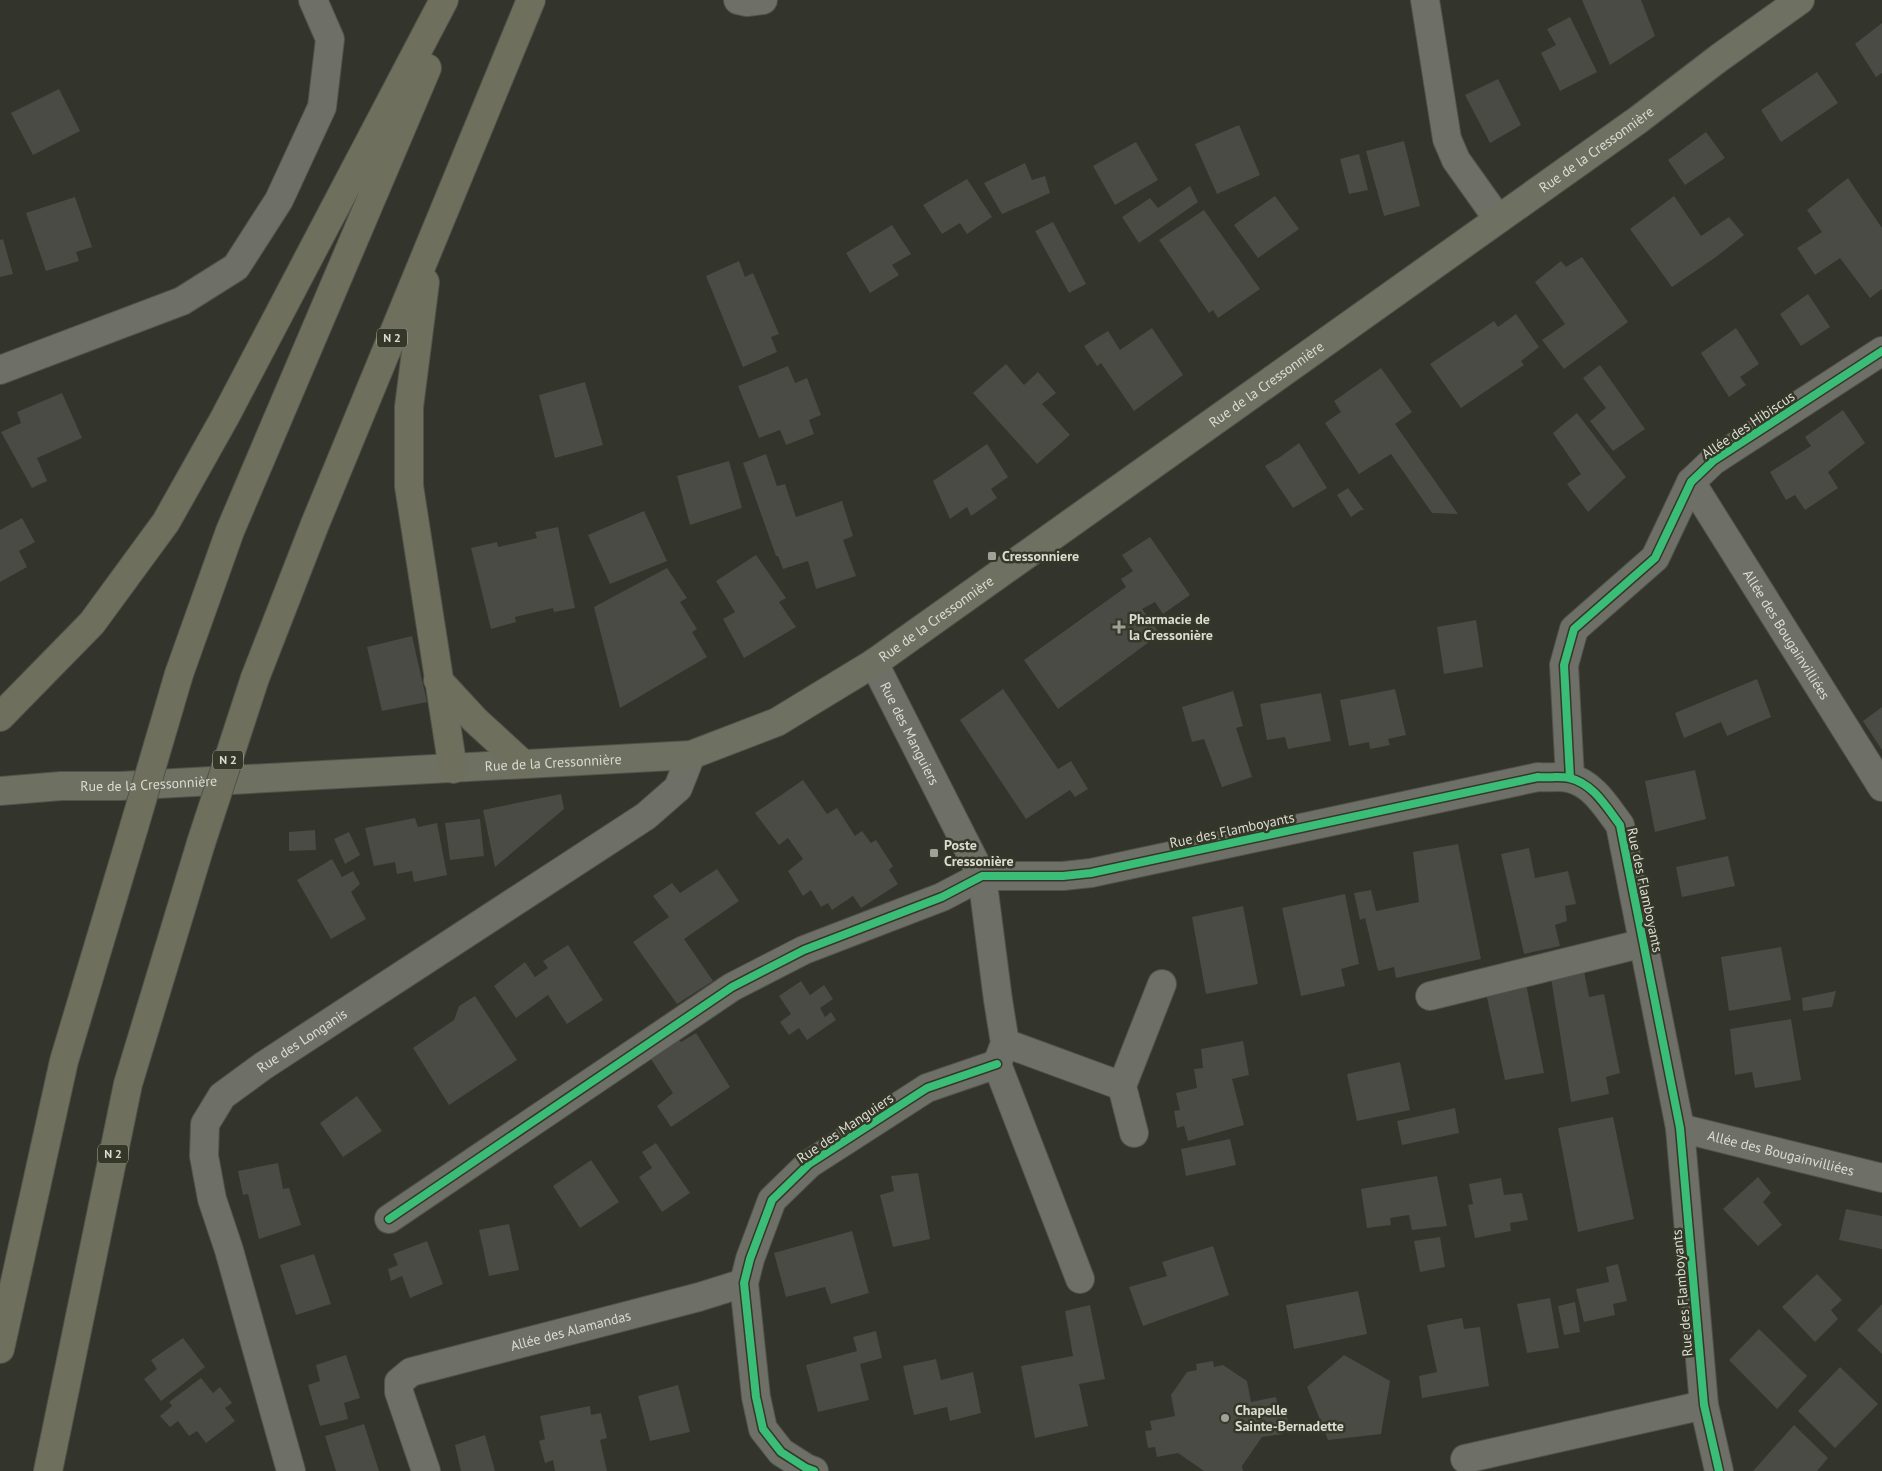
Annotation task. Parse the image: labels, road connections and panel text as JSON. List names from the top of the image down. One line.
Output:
{"streets":{"highway":["N 2"],"main road":["Rue de la Cressonnière"],"street":["Allée des Hibiscus","Allée des Bougainvilliées","Rue des Manguiers","Rue des Flamboyants","Rue des Longanis","Allée des Alamandas"]},"crossings":[["Rue de la Cressonnière","Rue des Manguiers"],["Rue de la Cressonnière","Rue des Longanis"],["Allée des Hibiscus","Allée des Bougainvilliées"],["Allée des Hibiscus","Rue des Flamboyants"],["Allée des Bougainvilliées","Rue des Flamboyants"],["Rue des Manguiers","Rue des Flamboyants"],["Rue des Manguiers","Allée des Alamandas"]],"places":{"transit":["Cressonniere","Poste Cressonière"],"health":["Pharmacie de la Cressonière"],"other":["Chapelle Sainte-Bernadette"]}}
